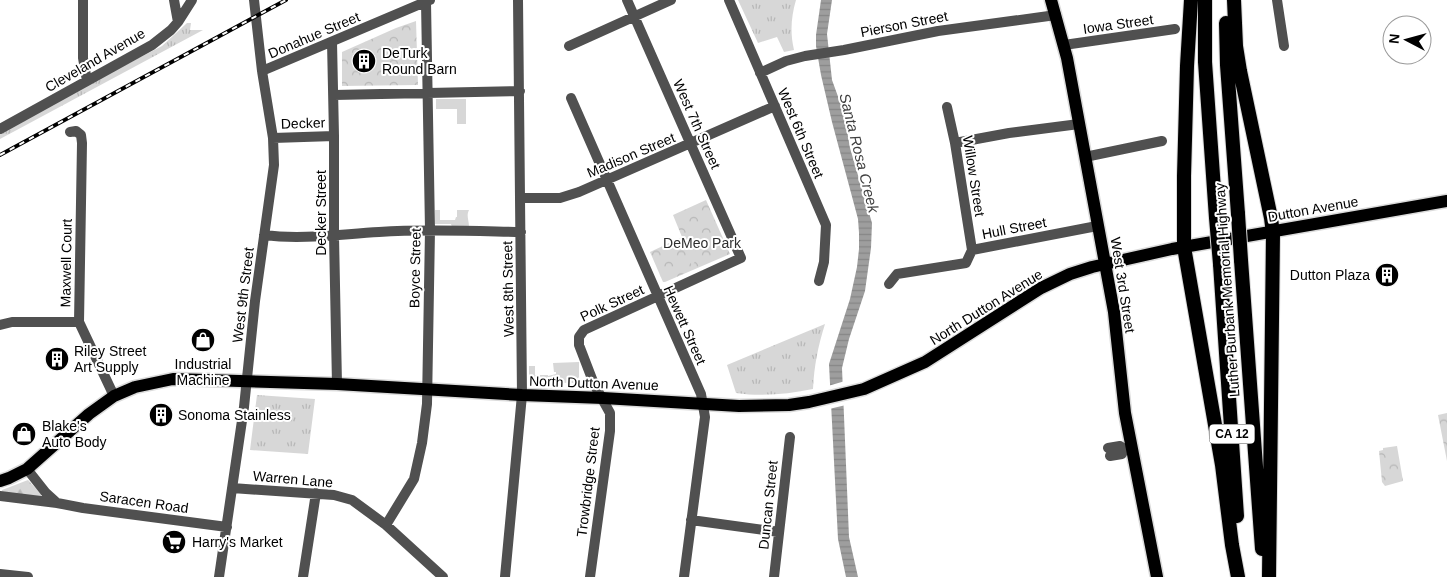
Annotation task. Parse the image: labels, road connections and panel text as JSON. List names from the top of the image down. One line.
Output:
{"streets":{"highway":["Luther Burbank Memorial Highway","CA 12"],"main road":["Dutton Avenue","West 3rd Street","North Dutton Avenue"],"street":["Pierson Street","Iowa Street","Donahue Street","Cleveland Avenue","Decker","West 7th Street","West 6th Street","Madison Street","Willow Street","Decker Street","Hull Street","Maxwell Court","Boyce Street","West 8th Street","West 9th Street","Polk Street","Hewett Street","Warren Lane","Trowbridge Street","Saracen Road","Duncan Street"]},"crossings":[["Pierson Street","West 6th Street"],["Pierson Street","West 3rd Street"],["Iowa Street","West 3rd Street"],["Donahue Street","Decker Street"],["Donahue Street","Boyce Street"],["Donahue Street","West 9th Street"],["Decker","Decker Street"],["Decker","West 9th Street"],["West 7th Street","Madison Street"],["West 7th Street","Polk Street"],["West 6th Street","Madison Street"],["Madison Street","West 8th Street"],["Madison Street","Hewett Street"],["Willow Street","Hull Street"],["Dutton Avenue","North Dutton Avenue"],["Decker Street","North Dutton Avenue"],["Hull Street","West 3rd Street"],["Maxwell Court","North Dutton Avenue"],["Boyce Street","North Dutton Avenue"],["Boyce Street","Warren Lane"],["West 3rd Street","North Dutton Avenue"],["West 8th Street","North Dutton Avenue"],["West 9th Street","North Dutton Avenue"],["West 9th Street","Warren Lane"],["West 9th Street","Saracen Road"],["Polk Street","Hewett Street"],["Polk Street","Trowbridge Street"],["North Dutton Avenue","Hewett Street"],["North Dutton Avenue","Trowbridge Street"]],"water":["Santa Rosa Creek"],"parks":["DeMeo Park"],"places":{"building":["DeTurk Round Barn","Dutton Plaza","Riley Street Art Supply","Sonoma Stainless"],"shop":["Industrial Machine","Blake's Auto Body"],"supermarket":["Harry's Market"]},"north":"left"}
